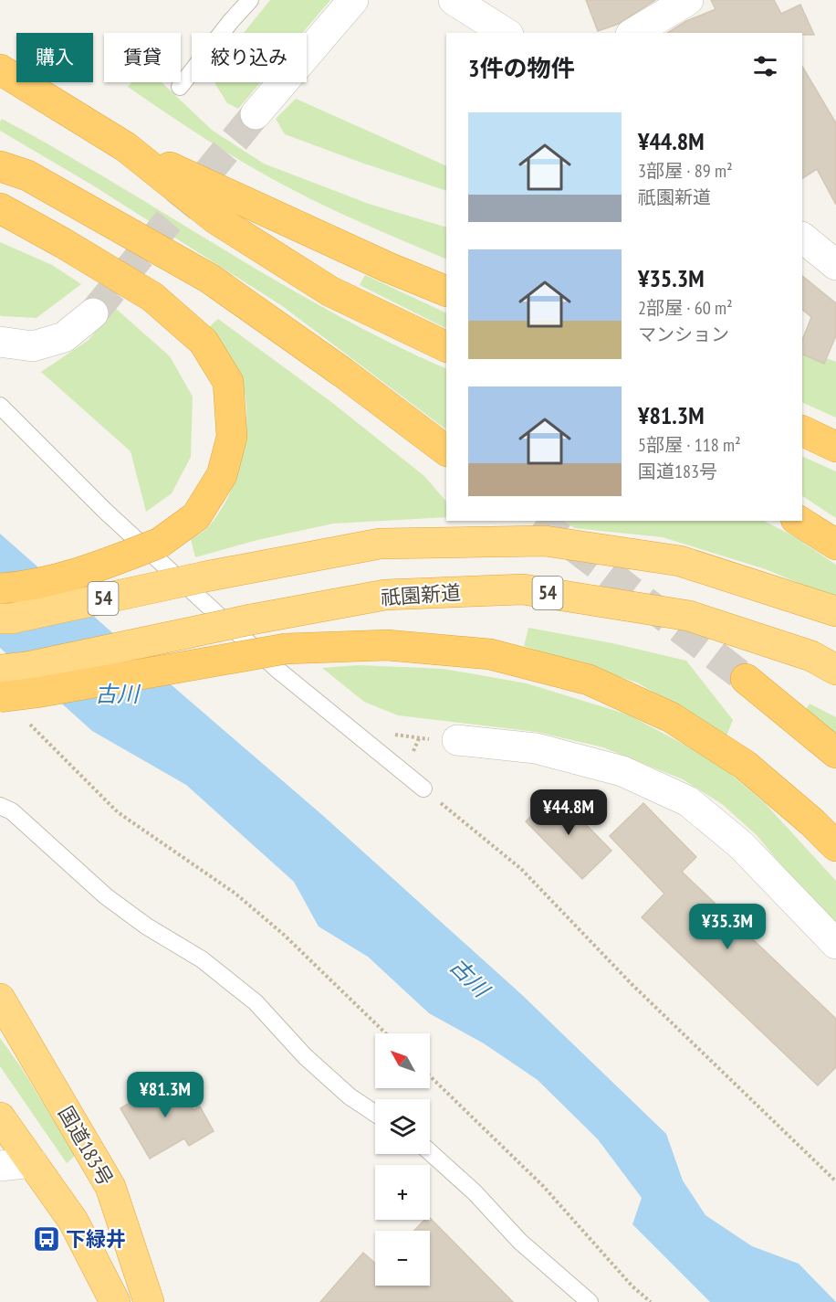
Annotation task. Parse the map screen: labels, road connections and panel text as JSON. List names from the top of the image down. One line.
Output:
{"streets":{"highway":["54","祇園新道","国道183号"]},"water":["古川"],"places":{"bus stop":["下緑井"]},"north":"top left","page":{"chip":["購入","賃貸","絞り込み"],"heading":"3件の物件","list":[{"name":"¥44.8M","note":"3部屋 · 89 m² · 祇園新道"},{"name":"¥35.3M","note":"2部屋 · 60 m² · マンション"},{"name":"¥81.3M","note":"5部屋 · 118 m² · 国道183号"}],"price":["¥44.8M","¥35.3M","¥81.3M"],"map_buttons":["+","−"]}}
